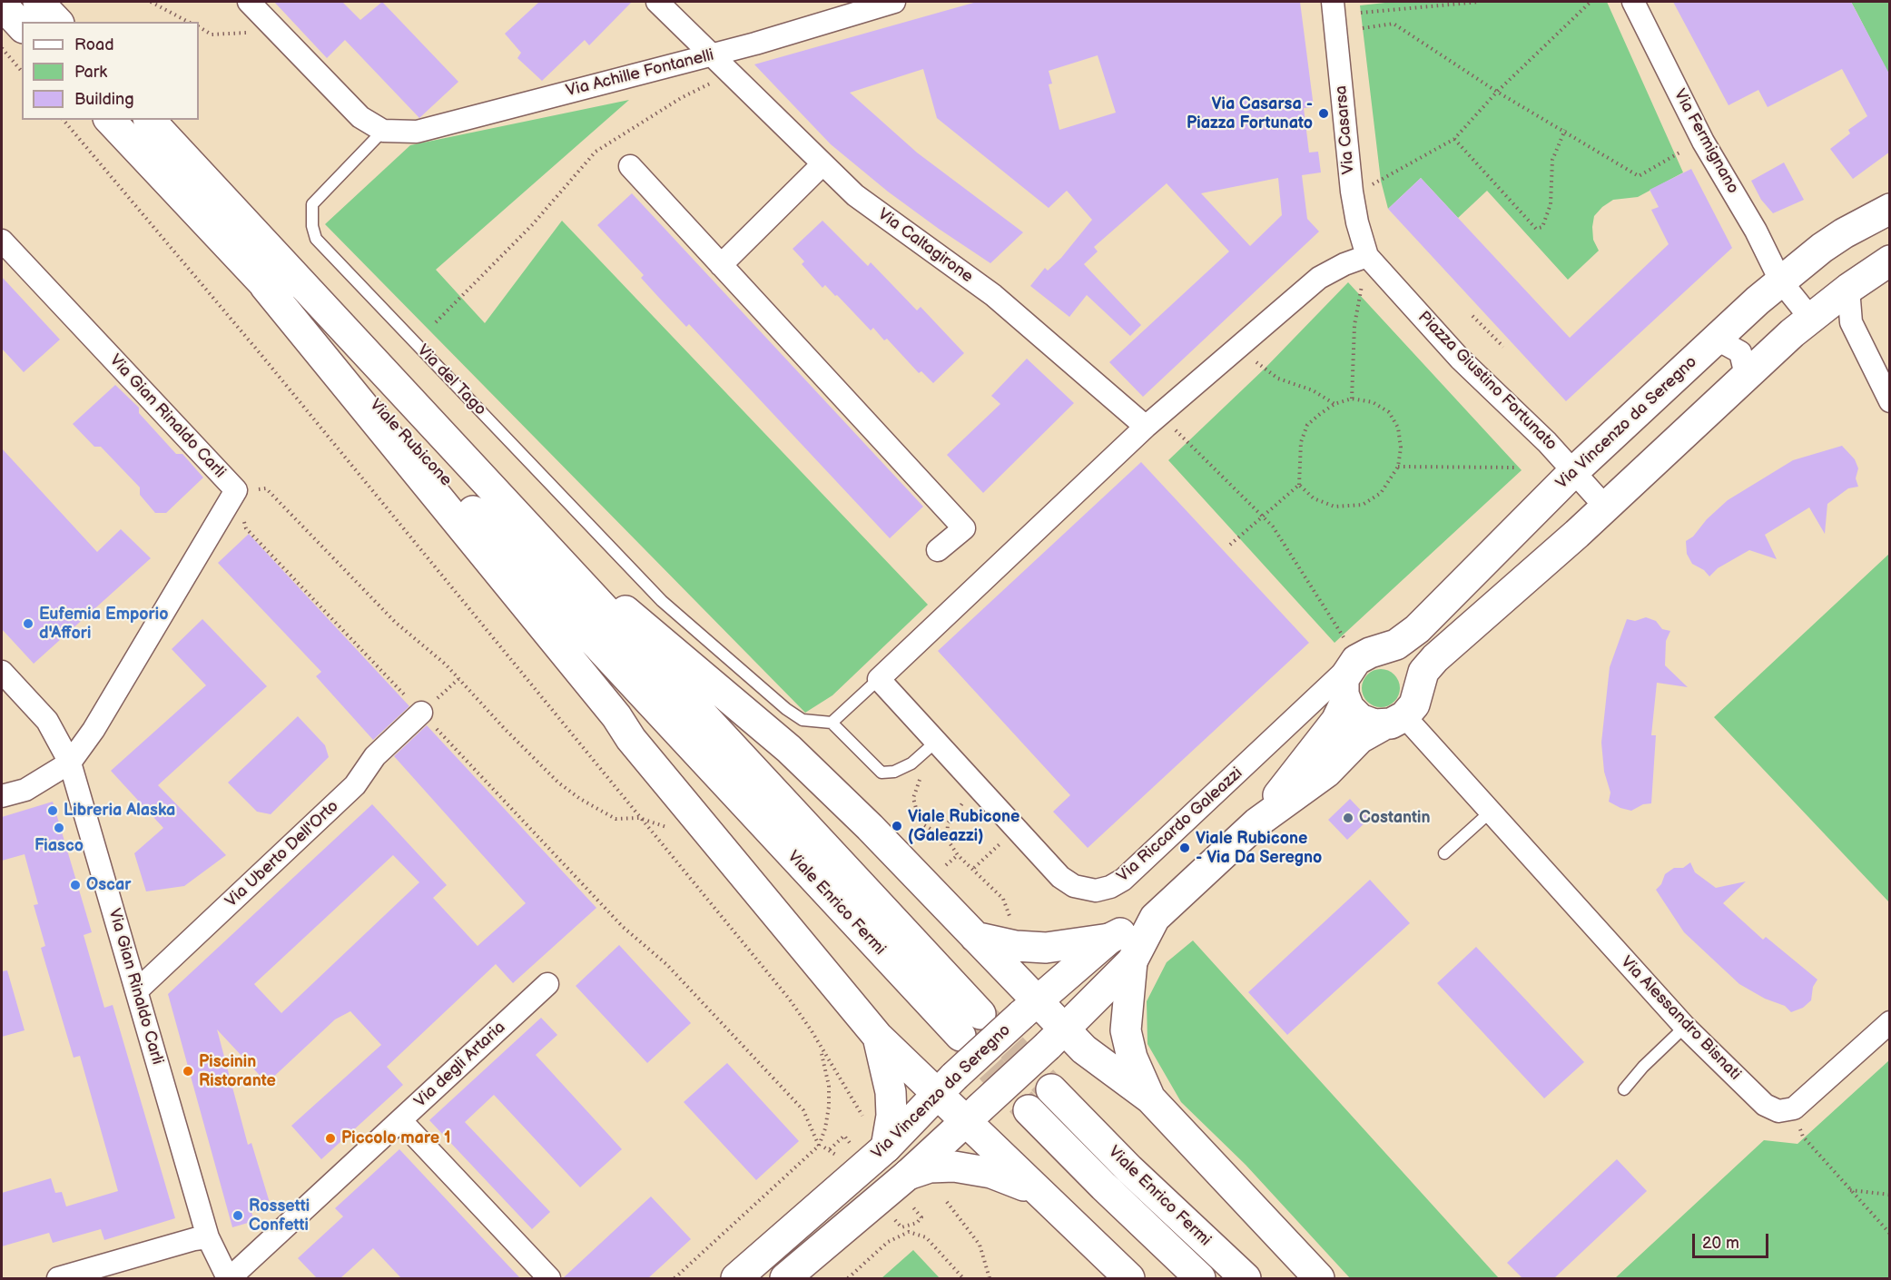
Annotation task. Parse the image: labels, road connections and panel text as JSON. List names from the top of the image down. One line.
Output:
{"streets":{"main road":["Via Vincenzo da Seregno","Viale Rubicone","Viale Enrico Fermi"],"street":["Via Achille Fontanelli","Via Casarsa","Via Fermignano","Via Caltagirone","Piazza Giustino Fortunato","Via Gian Rinaldo Carli","Via Riccardo Galeazzi","Via Uberto Dell'Orto","Via Alessandro Bisnati","Via degli Artaria"],"lane":["Via del Tago"]},"crossings":[["Via Achille Fontanelli","Via Caltagirone"],["Via Achille Fontanelli","Via del Tago"],["Via Casarsa","Piazza Giustino Fortunato"],["Via Fermignano","Via Vincenzo da Seregno"],["Piazza Giustino Fortunato","Via Vincenzo da Seregno"],["Via Gian Rinaldo Carli","Via Uberto Dell'Orto"],["Via Gian Rinaldo Carli","Via degli Artaria"],["Via Vincenzo da Seregno","Via Riccardo Galeazzi"],["Via Vincenzo da Seregno","Via Alessandro Bisnati"],["Viale Rubicone","Viale Enrico Fermi"],["Via Riccardo Galeazzi","Via Alessandro Bisnati"]],"places":["Via Casarsa - Piazza Fortunato","Eufemia Emporio d'Affori","Libreria Alaska","Costantin","Viale Rubicone (Galeazzi)","Fiasco","Viale Rubicone - Via Da Seregno","Oscar","Piscinin Ristorante","Piccolo mare 1","Rossetti Confetti"],"legend":["Road","Park","Building"],"scale_bar":"20 m"}
